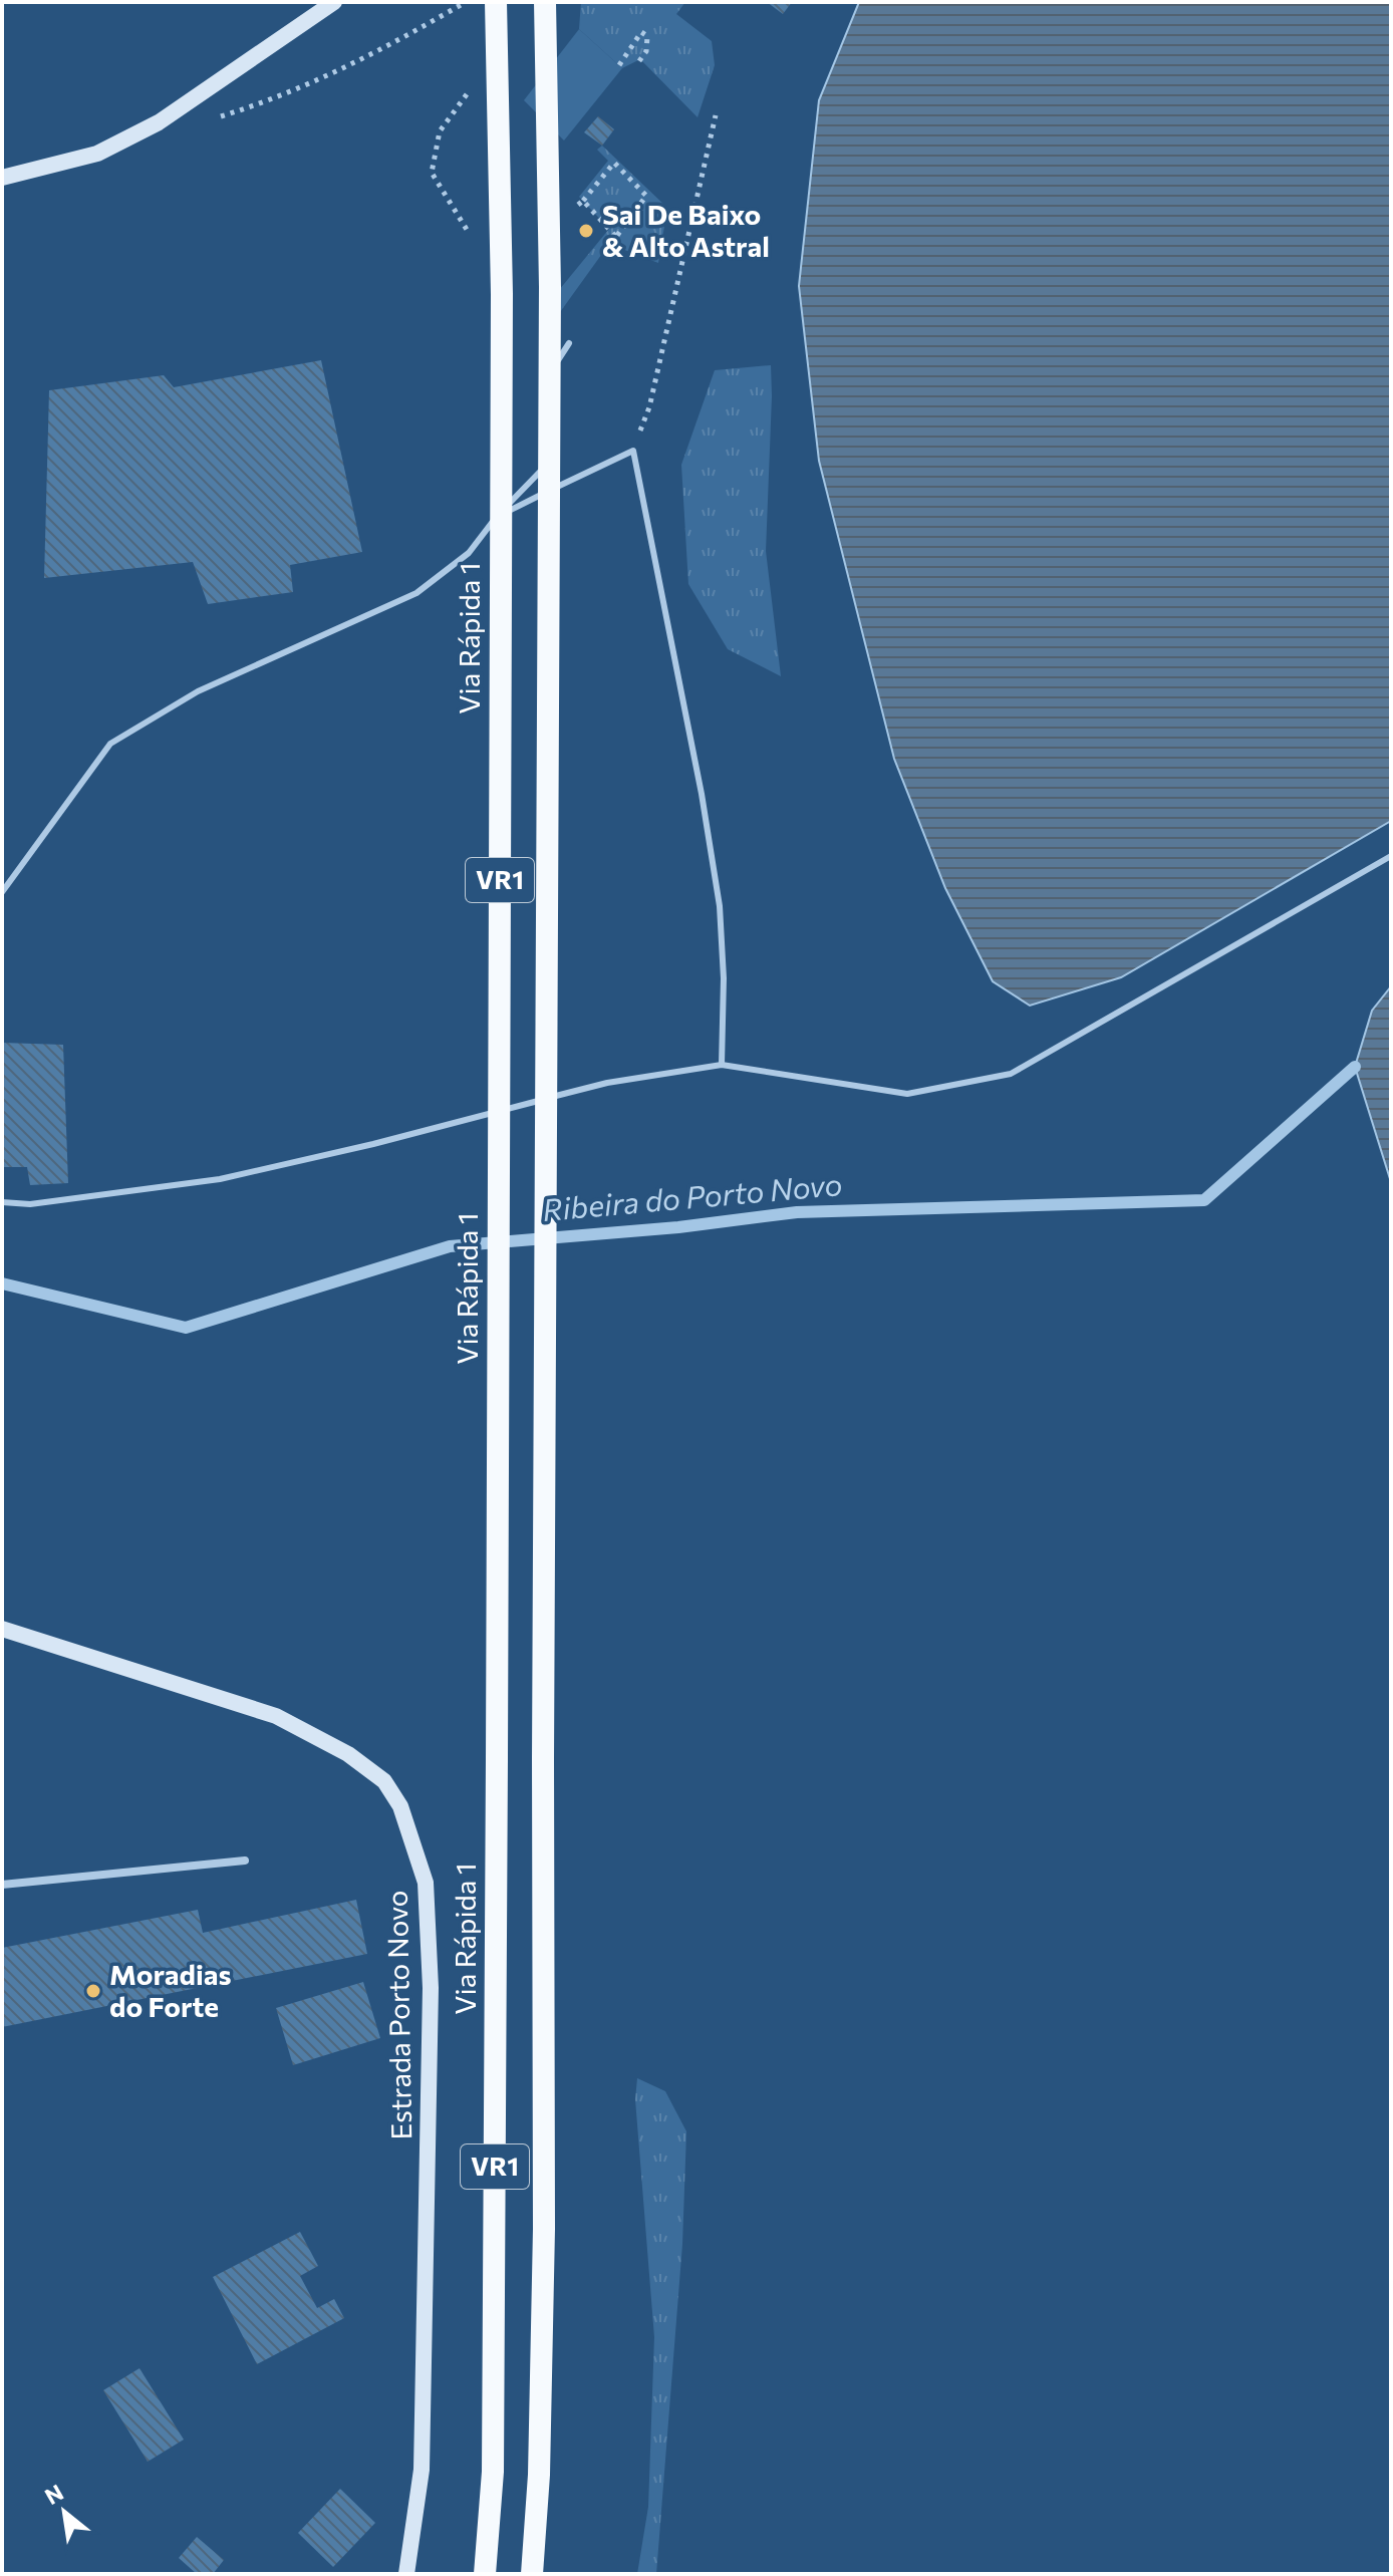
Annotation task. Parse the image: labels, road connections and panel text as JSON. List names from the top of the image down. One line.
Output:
{"streets":{"highway":["Via Rápida 1","VR1"],"main road":["Estrada Porto Novo"]},"water":["Ribeira do Porto Novo"],"places":["Sai De Baixo & Alto Astral","Moradias do Forte"],"north":"top left"}
